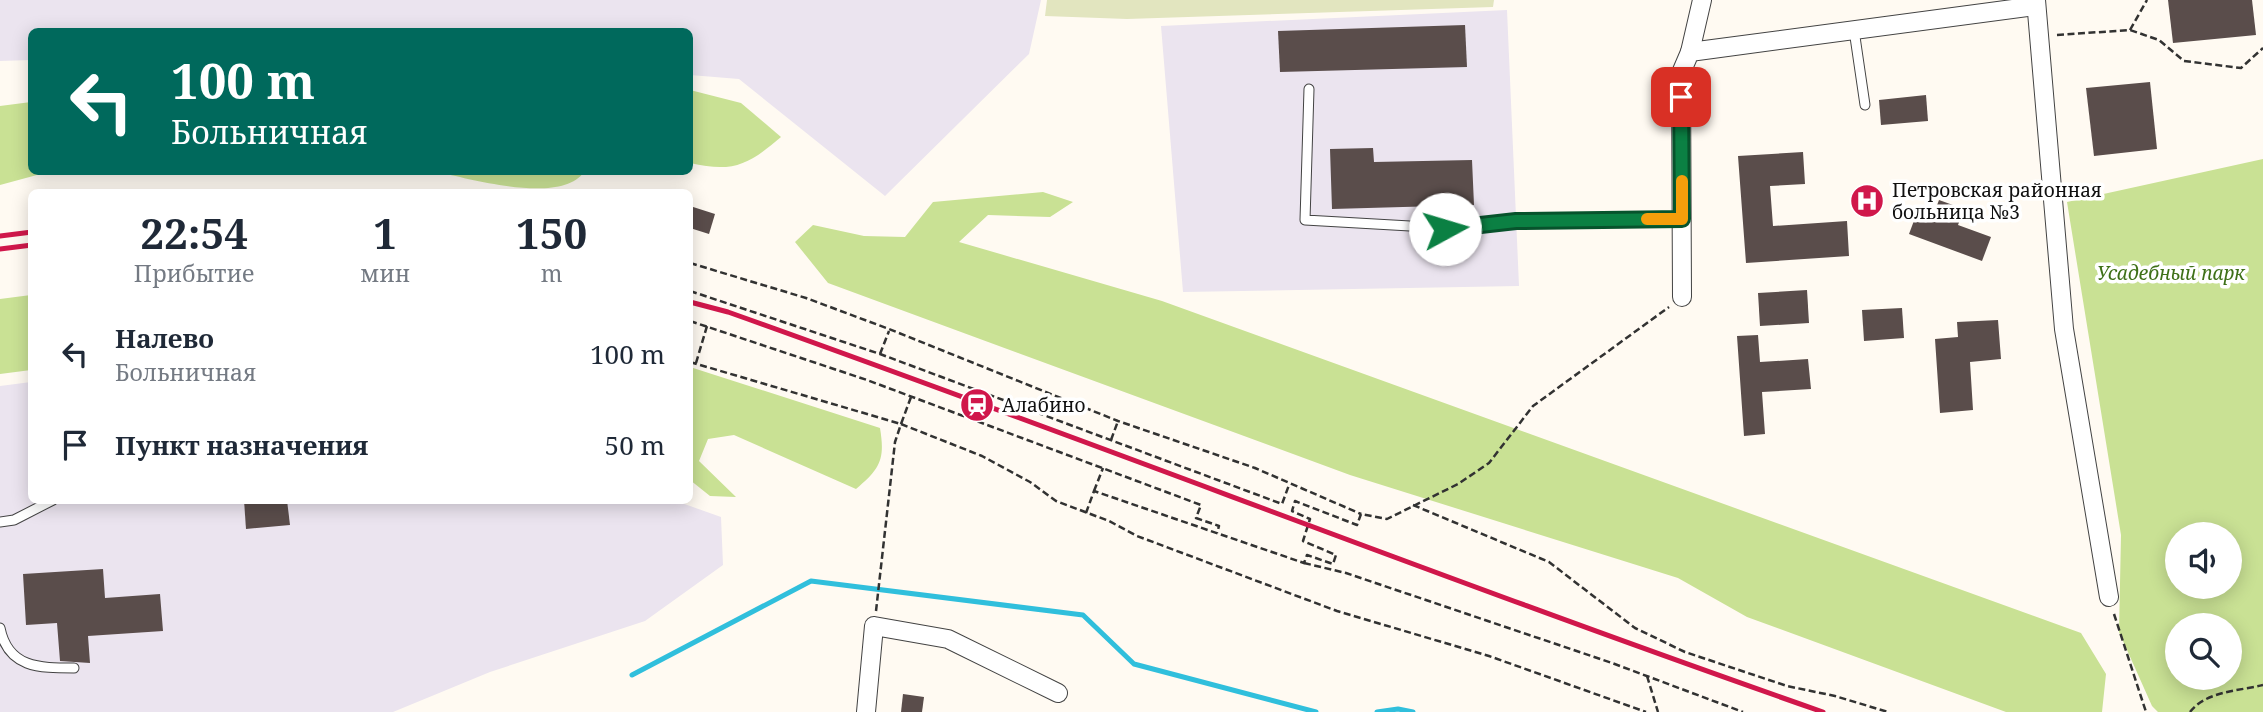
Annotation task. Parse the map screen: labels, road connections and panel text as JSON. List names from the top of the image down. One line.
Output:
{"parks":["Усадебный парк"],"places":{"hospital":["Петровская районная больница №3"],"station":["Алабино"]},"page":{"turn":["100 m","Больничная"],"eta":["22:54","Прибытие","1","мин","150","m"],"list":[{"name":"Налево","note":"Больничная","value":"100 m"},{"name":"Пункт назначения","value":"50 m"}]}}
